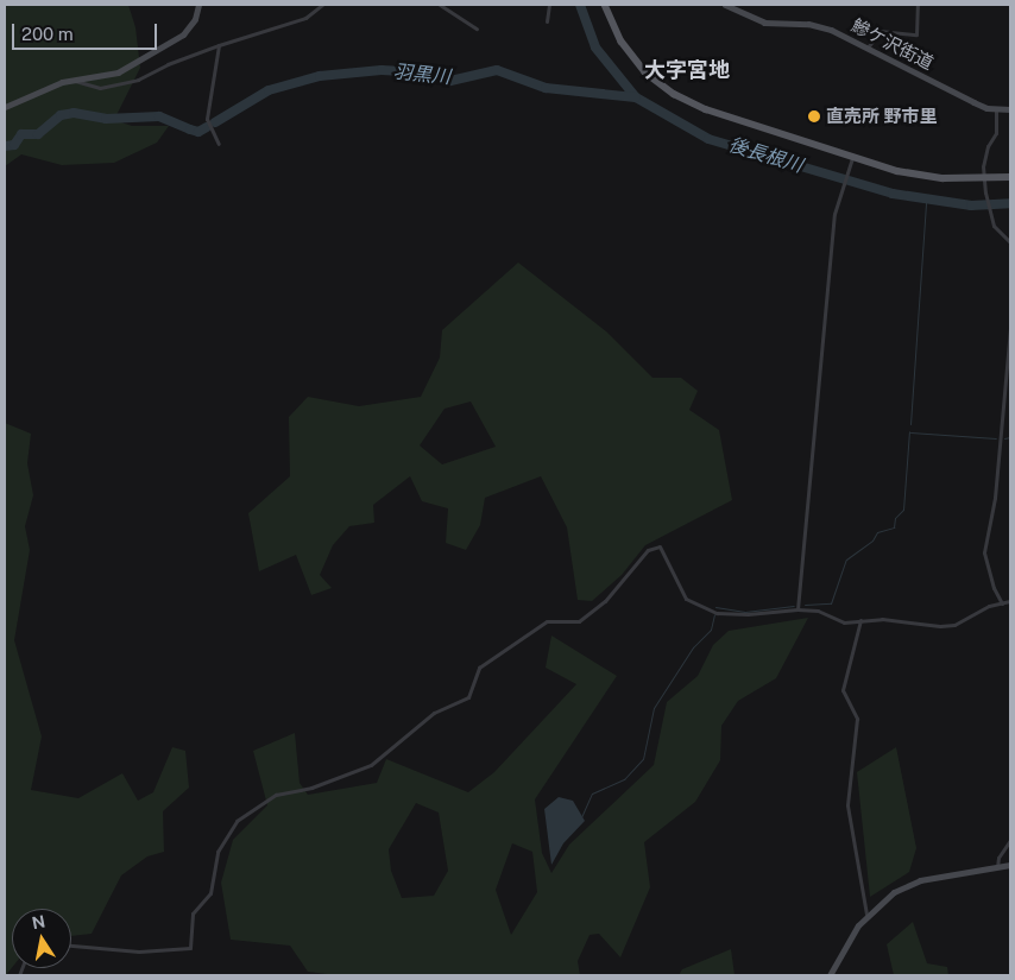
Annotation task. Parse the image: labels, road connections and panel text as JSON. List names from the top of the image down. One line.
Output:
{"streets":{"street":["鰺ケ沢街道"]},"districts":["大字宮地"],"water":["羽黒川","後長根川"],"places":["直売所 野市里"],"scale_bar":"200 m","north":"top"}
